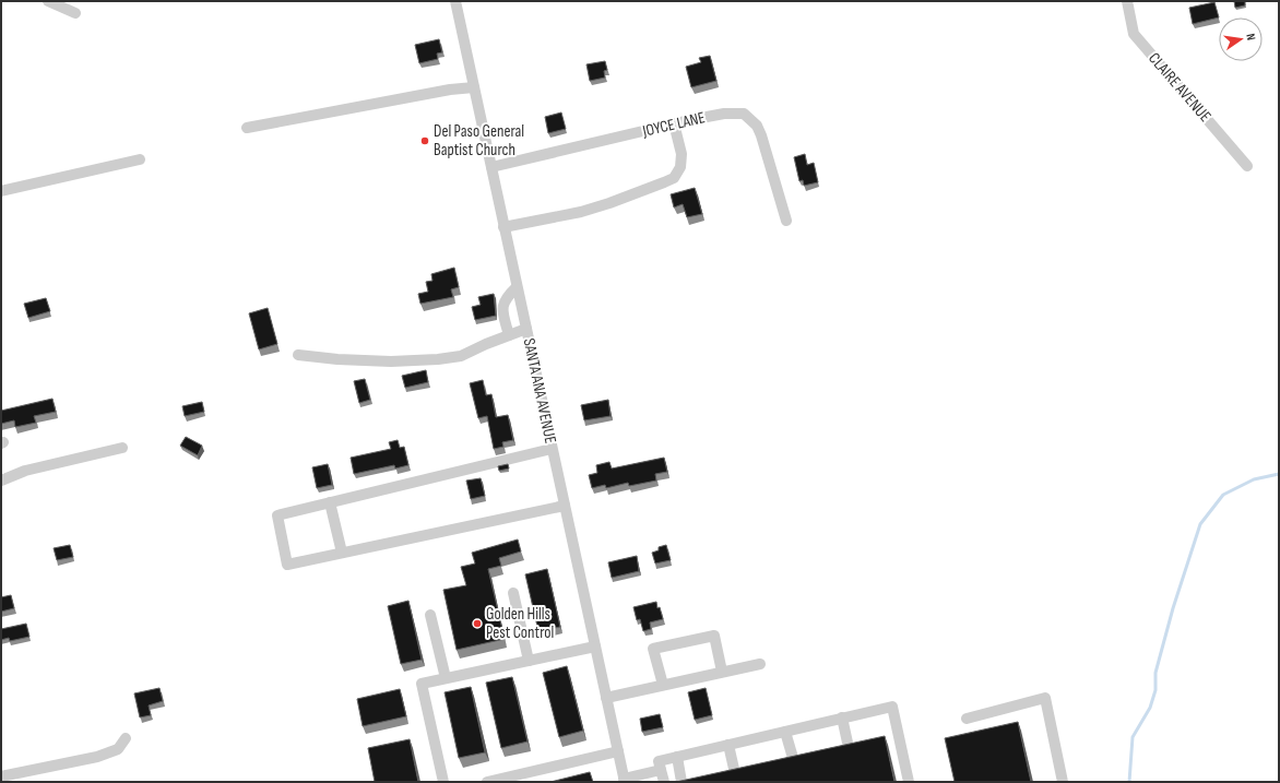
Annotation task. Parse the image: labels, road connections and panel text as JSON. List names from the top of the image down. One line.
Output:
{"streets":{"street":["CLAIRE AVENUE","JOYCE LANE","SANTA ANA AVENUE"]},"crossings":[["JOYCE LANE","SANTA ANA AVENUE"]],"places":["Del Paso General Baptist Church","Golden Hills Pest Control"],"north":"right"}
